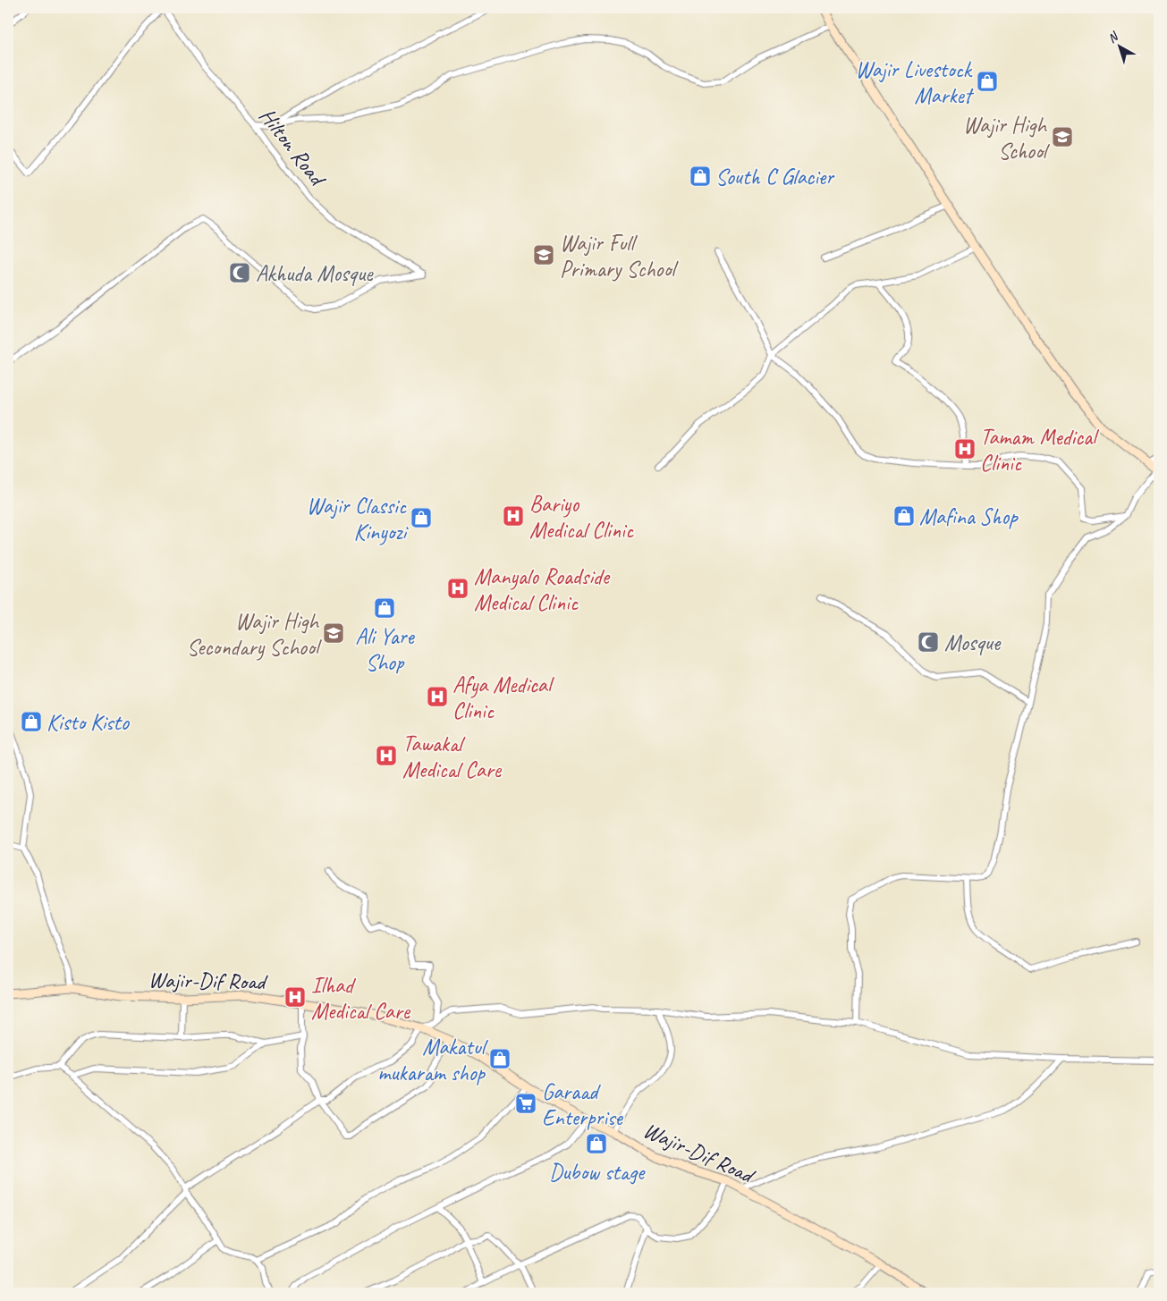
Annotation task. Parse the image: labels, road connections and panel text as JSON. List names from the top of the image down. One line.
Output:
{"streets":{"main road":["Wajir-Dif Road"],"street":["Hilton Road"]},"places":{"shop":["Wajir Livestock Market","South C Glacier","Mafina Shop","Wajir Classic Kinyozi","Ali Yare Shop","Kisto Kisto","Makatul mukaram shop","Dubow stage"],"school or university":["Wajir High School","Wajir Full Primary School","Wajir High Secondary School"],"mosque":["Akhuda Mosque","Mosque"],"hospital":["Tamam Medical Clinic","Bariyo Medical Clinic","Manyalo Roadside Medical Clinic","Afya Medical Clinic","Tawakal Medical Care","Ilhad Medical Care"],"supermarket":["Garaad Enterprise"]},"north":"top left"}
